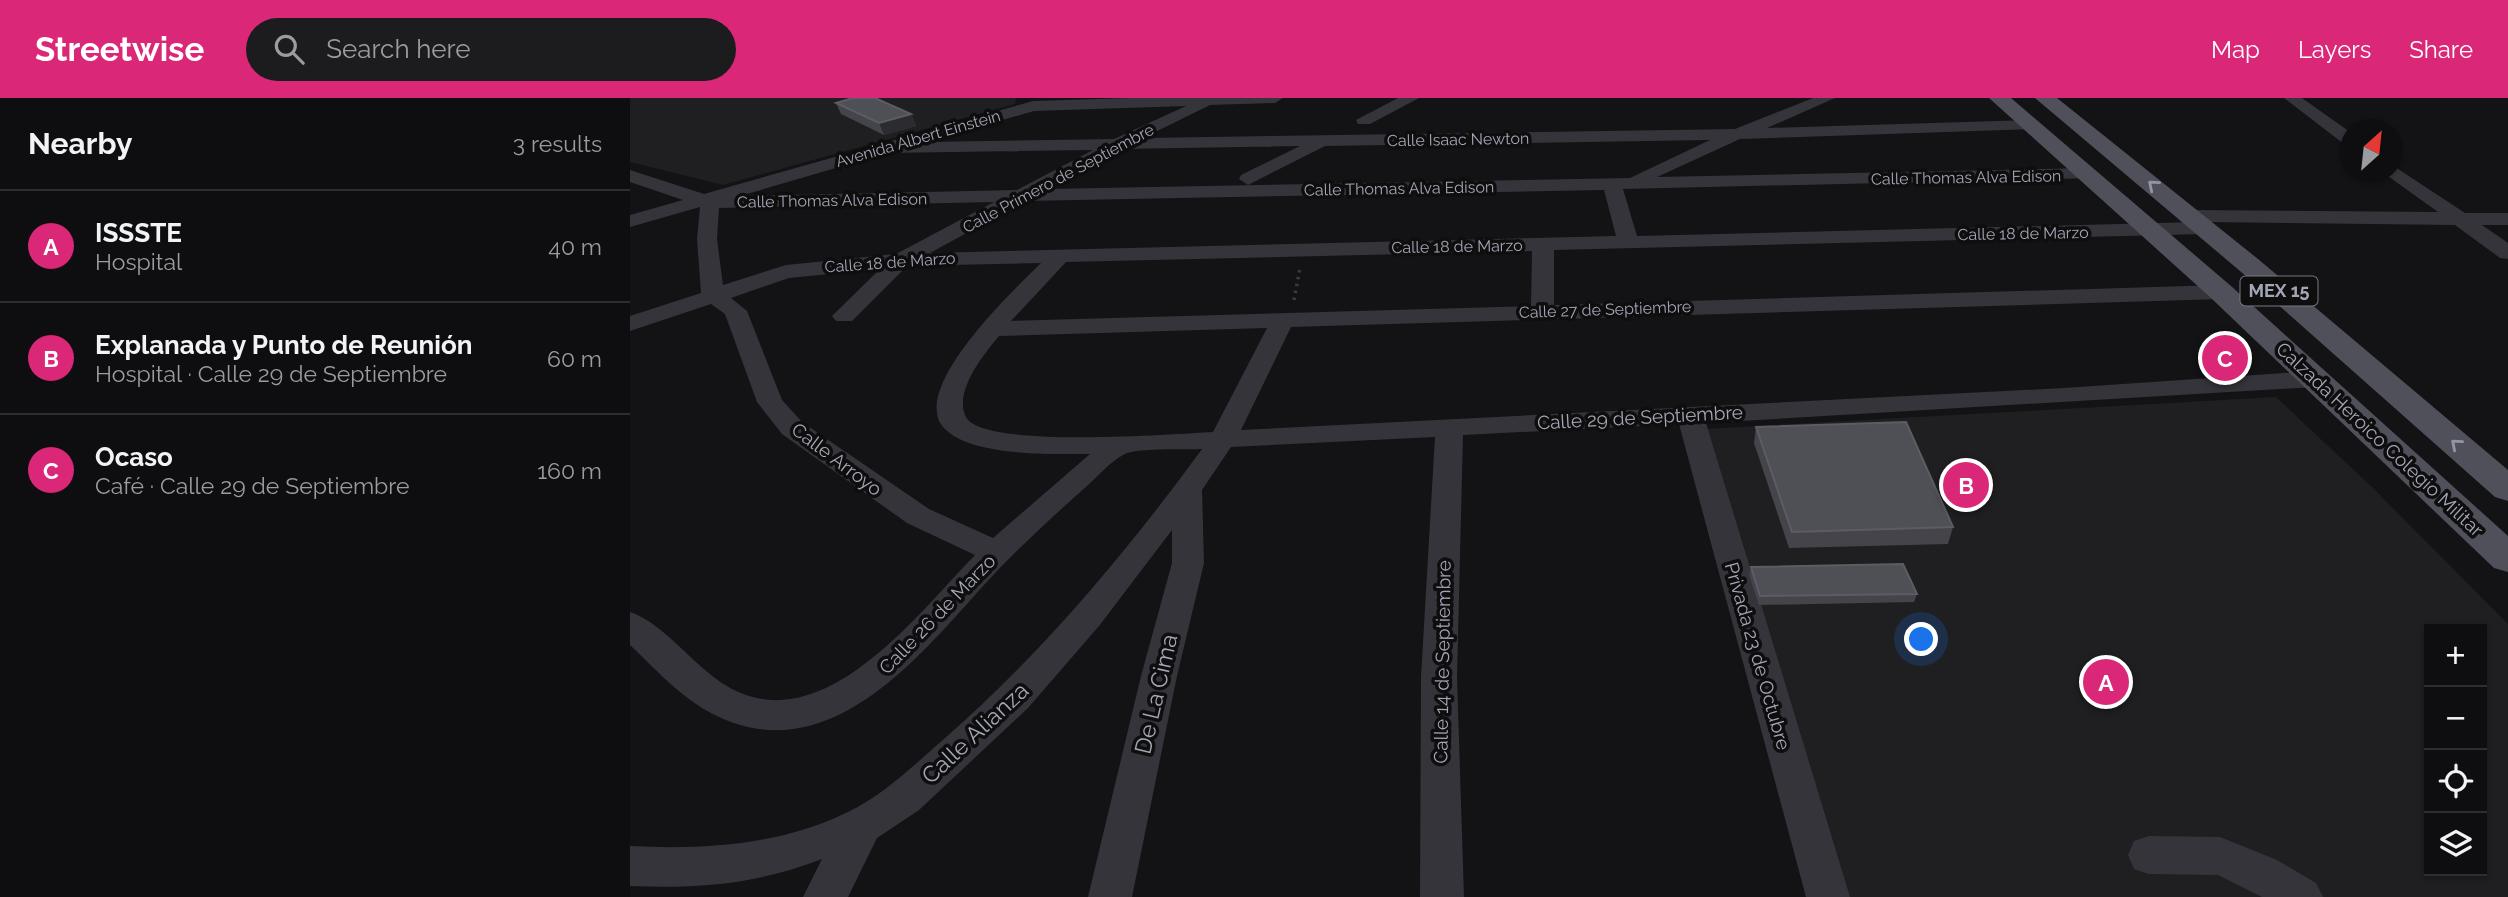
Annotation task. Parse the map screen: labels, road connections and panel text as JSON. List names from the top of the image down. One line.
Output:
{"streets":{"main road":["MEX 15","Calzada Heroico Colegio Militar"],"street":["Avenida Albert Einstein","Calle Isaac Newton","Calle Thomas Alva Edison","Calle Primero de Septiembre","Calle 18 de Marzo","Calle 27 de Septiembre","Calle 29 de Septiembre","Calle Arroyo","Calle 26 de Marzo","Privada 23 de Octubre","Calle 14 de Septiembre","De La Cima","Calle Alianza"]},"crossings":[["Avenida Albert Einstein","Calle Isaac Newton"],["Avenida Albert Einstein","Calle Thomas Alva Edison"],["Avenida Albert Einstein","Calle Primero de Septiembre"],["Calle Isaac Newton","Calle Primero de Septiembre"],["Calle Isaac Newton","Calzada Heroico Colegio Militar"],["Calle Thomas Alva Edison","Calle Primero de Septiembre"],["Calle Thomas Alva Edison","Calzada Heroico Colegio Militar"],["Calle Primero de Septiembre","Calle 18 de Marzo"],["Calle 18 de Marzo","MEX 15"],["Calle 18 de Marzo","Calzada Heroico Colegio Militar"],["Calle 18 de Marzo","Calle Arroyo"],["Calle 27 de Septiembre","Calle 29 de Septiembre"],["Calle 27 de Septiembre","Calzada Heroico Colegio Militar"],["Calle 29 de Septiembre","Calzada Heroico Colegio Militar"],["Calle 29 de Septiembre","Calle 26 de Marzo"],["Calle 29 de Septiembre","Privada 23 de Octubre"],["Calle 29 de Septiembre","Calle 14 de Septiembre"],["Calle 29 de Septiembre","Calle Alianza"],["Calle Arroyo","Calle 26 de Marzo"],["De La Cima","Calle Alianza"]],"north":"top right","page":{"header":"Streetwise","search":"Search here","nav":["Map","Layers","Share"],"heading":["Nearby","3 results"],"list":[{"mark":"A","name":"ISSSTE","note":"Hospital","value":"40 m"},{"mark":"B","name":"Explanada y Punto de Reunión","note":"Hospital · Calle 29 de Septiembre","value":"60 m"},{"mark":"C","name":"Ocaso","note":"Café · Calle 29 de Septiembre","value":"160 m"}],"pins":["C","B","A"],"map_buttons":["+","−"]}}
